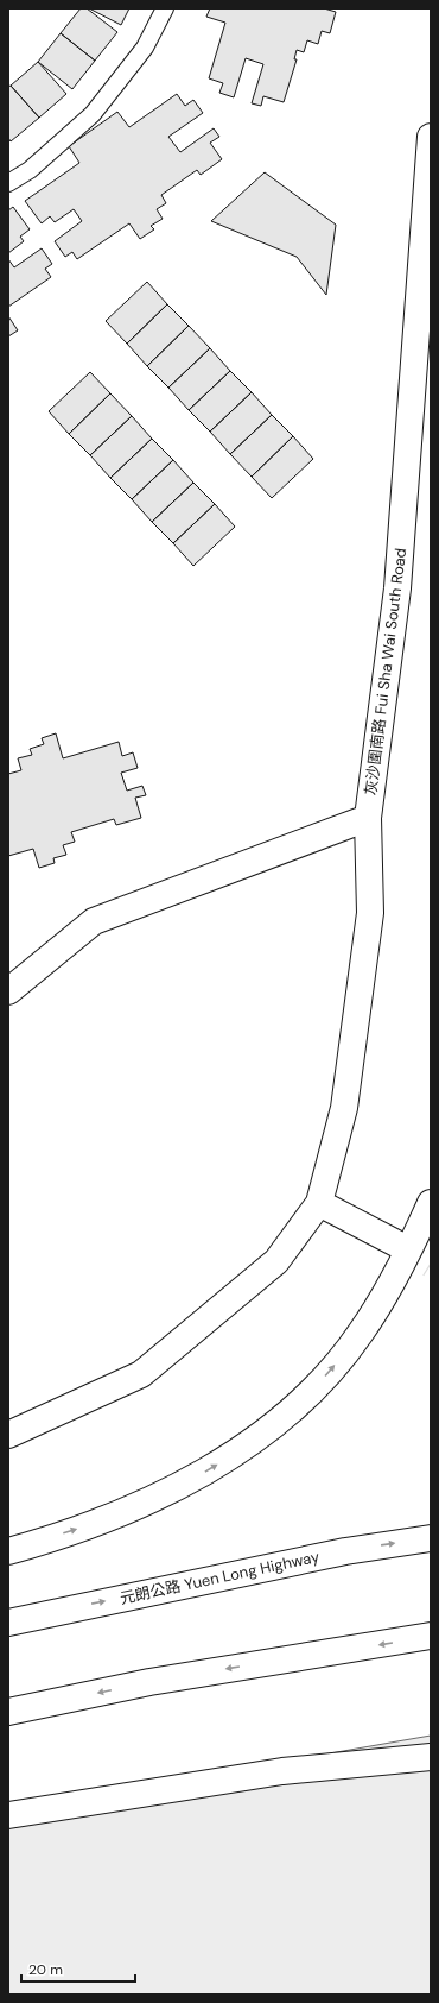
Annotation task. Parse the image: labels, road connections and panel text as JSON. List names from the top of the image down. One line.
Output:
{"streets":{"main road":["灰沙圍南路 Fui Sha Wai South Road","元朗公路 Yuen Long Highway"]},"scale_bar":"20 m"}
